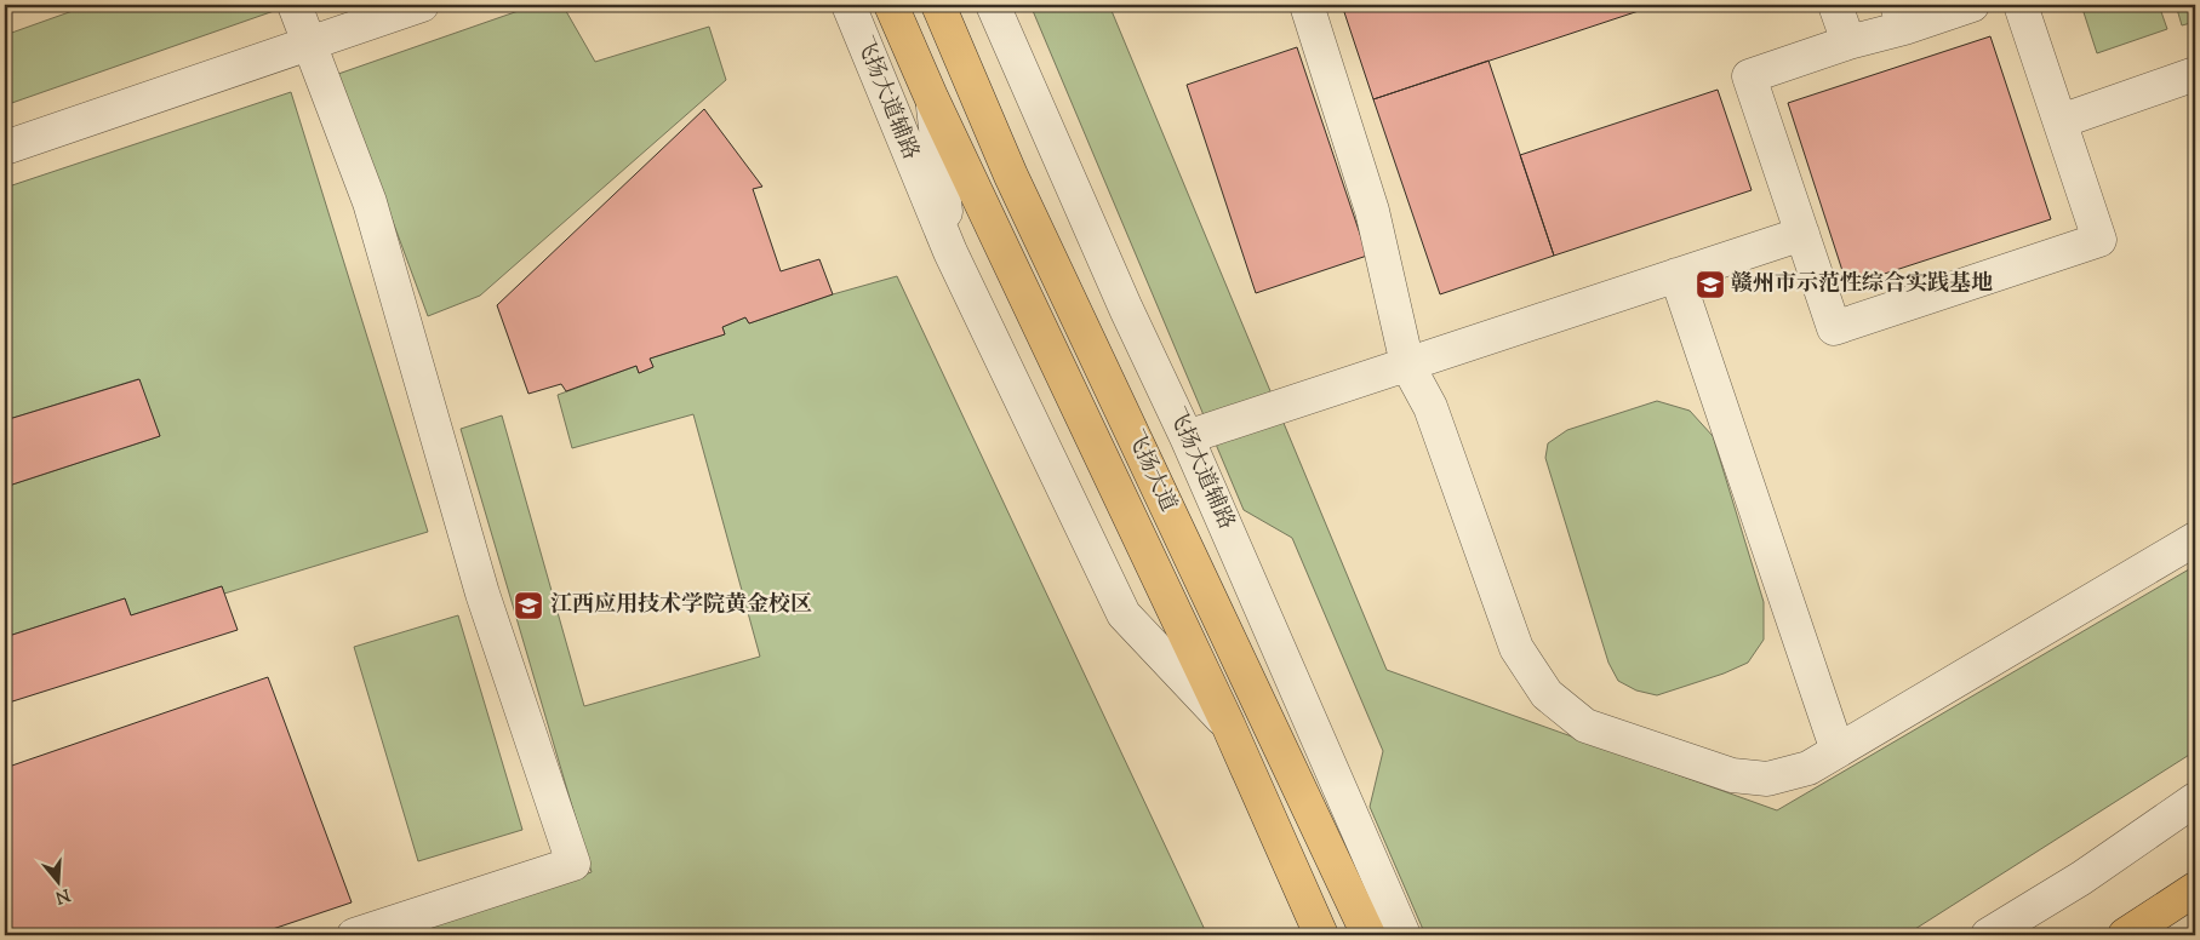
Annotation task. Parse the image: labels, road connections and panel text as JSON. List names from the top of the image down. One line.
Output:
{"streets":{"main road":["飞扬大道"],"street":["飞扬大道辅路"]},"crossings":[["飞扬大道辅路","飞扬大道"]],"places":{"school or university":["赣州市示范性综合实践基地","江西应用技术学院黄金校区"]},"north":"bottom"}
